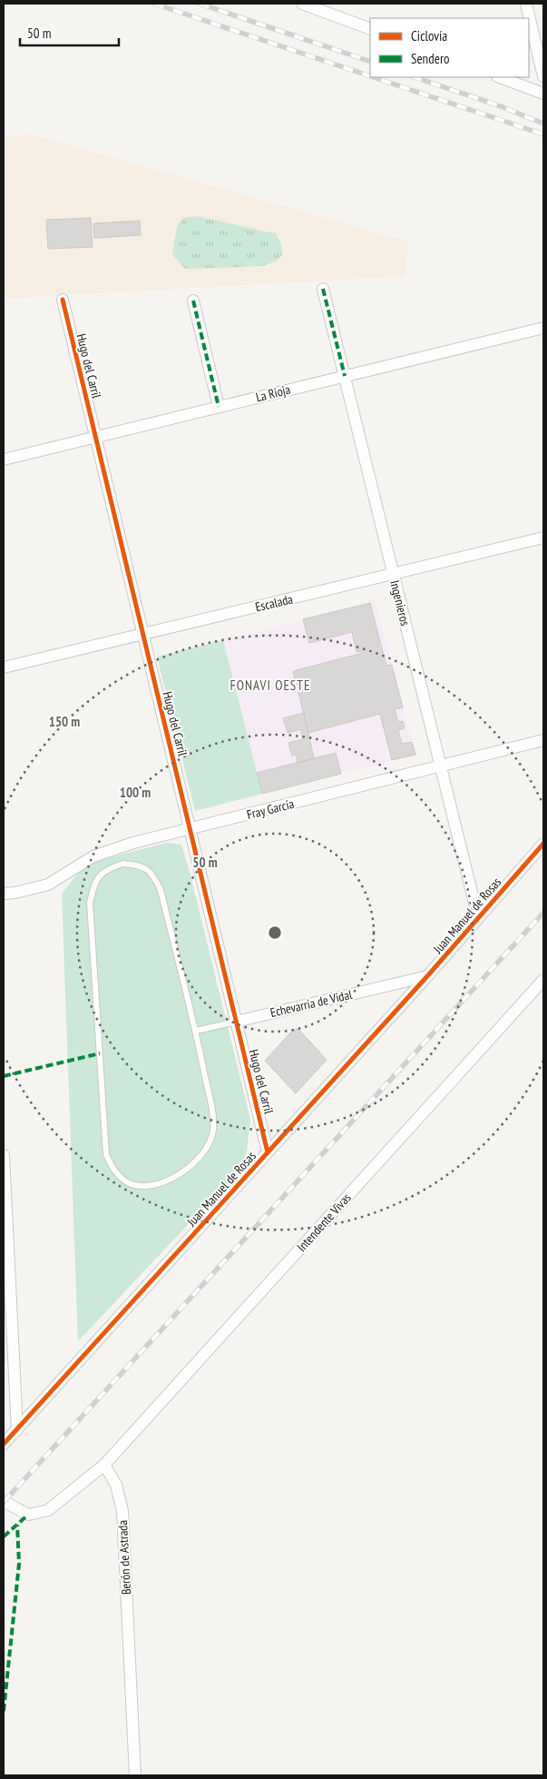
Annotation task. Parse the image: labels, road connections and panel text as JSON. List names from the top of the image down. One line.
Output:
{"streets":{"street":["Hugo del Carril","La Rioja","Escalada","Ingenieros","Fray García","Juan Manuel de Rosas","Echevarría de Vidal","Intendente Vivas","Berón de Astrada"]},"crossings":[["Hugo del Carril","La Rioja"],["Hugo del Carril","Escalada"],["Hugo del Carril","Fray García"],["Hugo del Carril","Juan Manuel de Rosas"],["Hugo del Carril","Echevarría de Vidal"],["La Rioja","Ingenieros"],["Escalada","Ingenieros"],["Ingenieros","Fray García"],["Ingenieros","Juan Manuel de Rosas"],["Juan Manuel de Rosas","Echevarría de Vidal"],["Intendente Vivas","Berón de Astrada"]],"districts":["FONAVI OESTE"],"legend":["Ciclovía","Sendero"],"scale_bar":"50 m","rings":["150 m","100 m","50 m"]}
